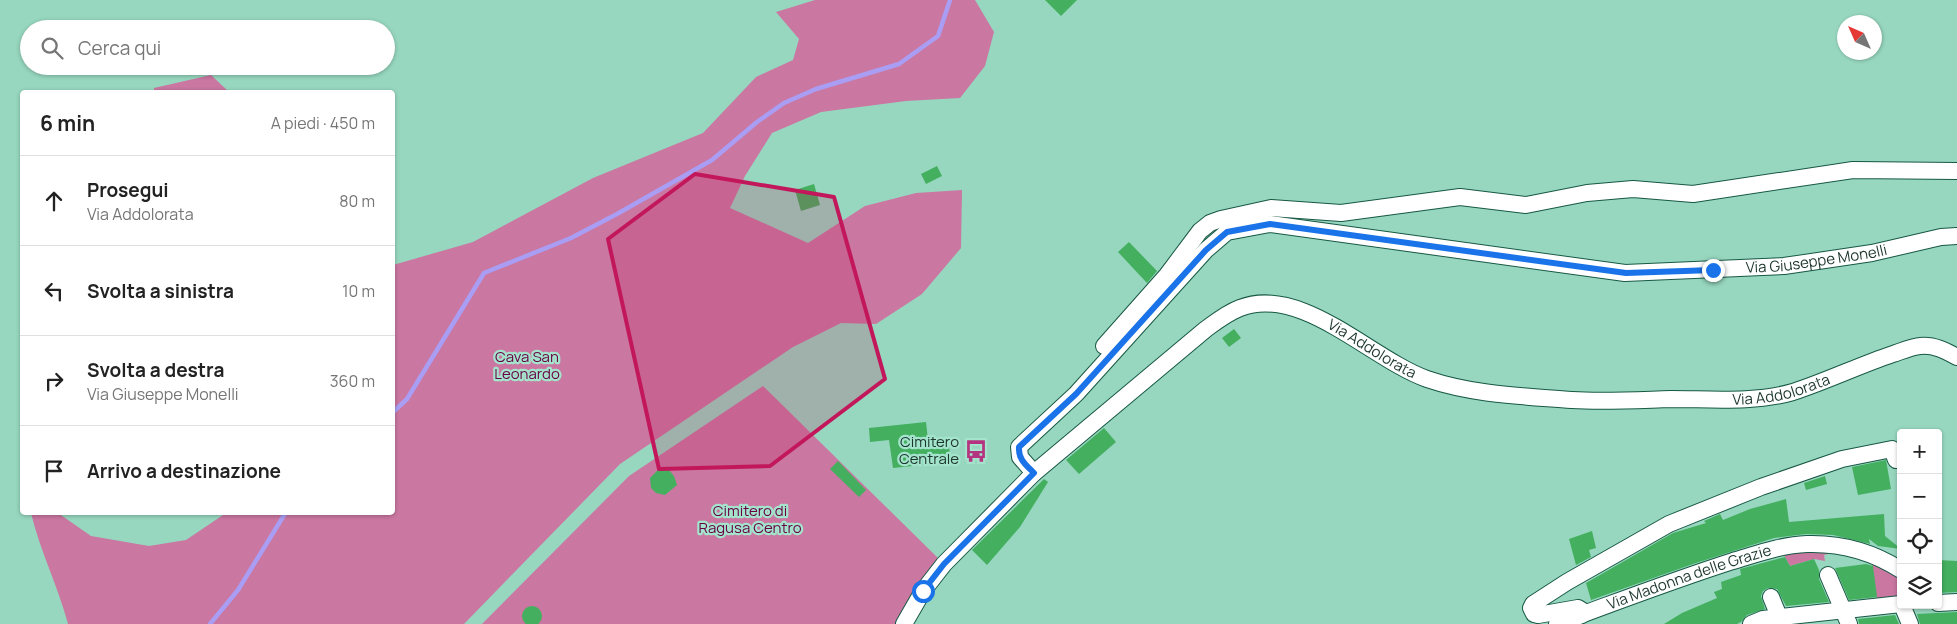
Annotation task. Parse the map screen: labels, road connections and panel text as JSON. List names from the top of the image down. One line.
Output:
{"streets":{"street":["Via Giuseppe Monelli","Via Addolorata","Via Madonna delle Grazie"]},"crossings":[["Via Giuseppe Monelli","Via Addolorata"]],"parks":["Cava San Leonardo","Cimitero di Ragusa Centro"],"places":{"bus stop":["Cimitero Centrale"]},"north":"top left","page":{"search":"Cerca qui","heading":["6 min","A piedi · 450 m"],"list":[["Prosegui","Via Addolorata","80 m"],["Svolta a sinistra","10 m"],["Svolta a destra","Via Giuseppe Monelli","360 m"],"Arrivo a destinazione"],"map_buttons":["+","−"]}}
